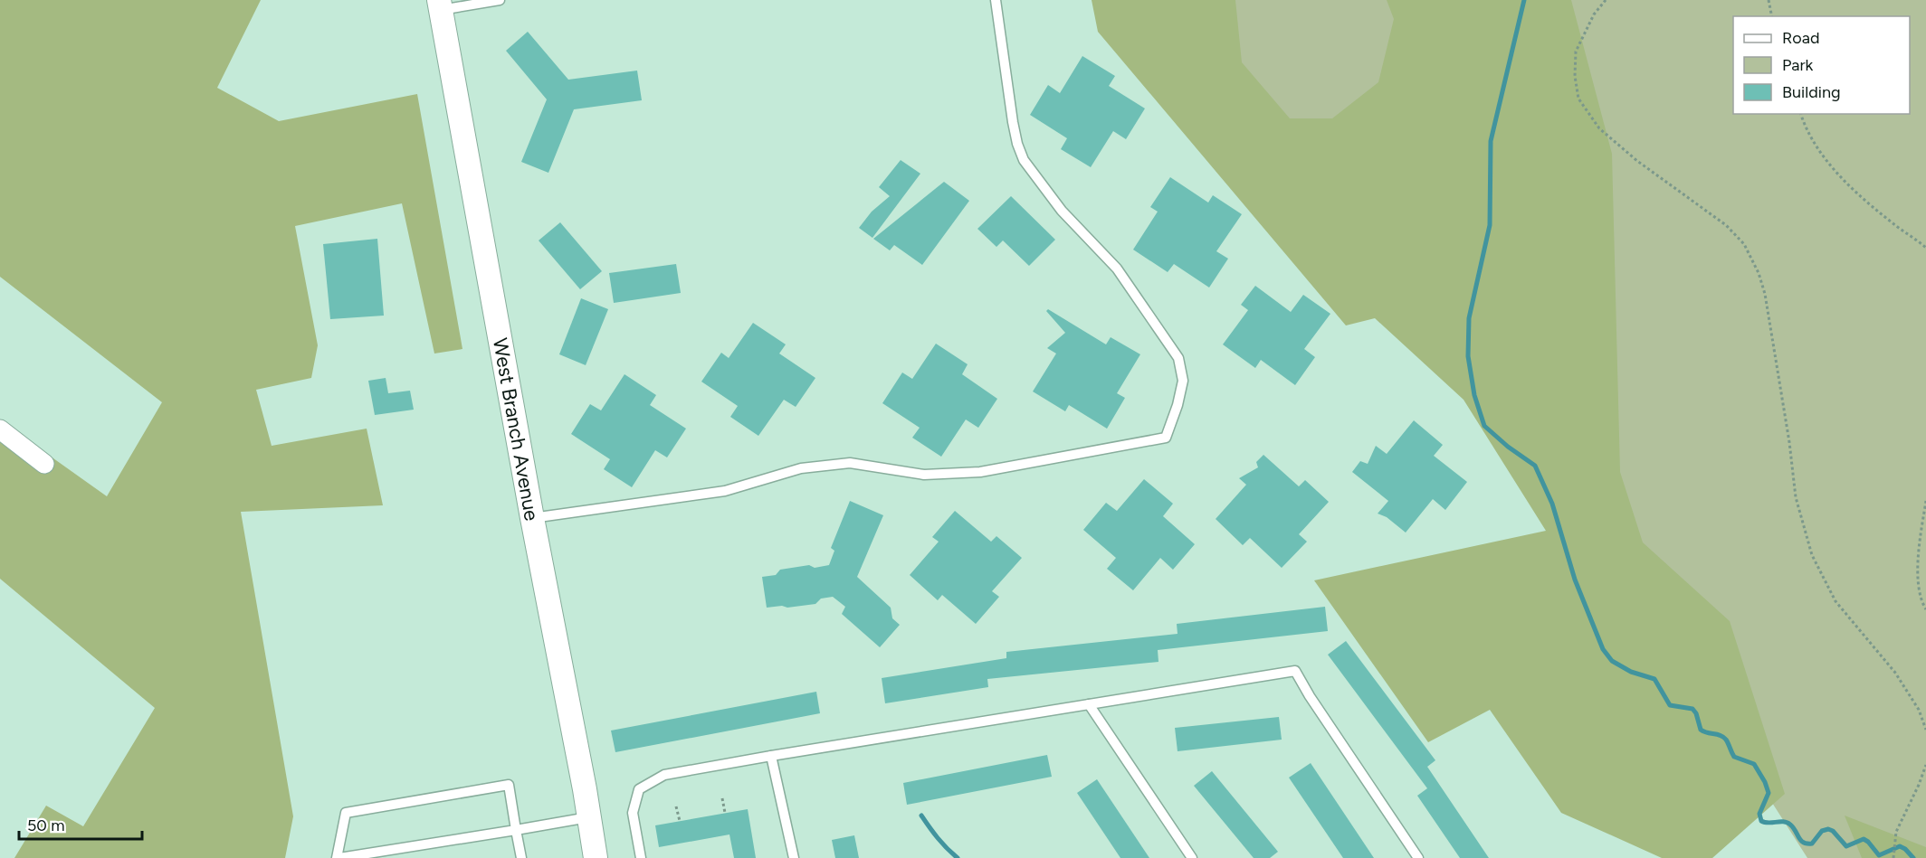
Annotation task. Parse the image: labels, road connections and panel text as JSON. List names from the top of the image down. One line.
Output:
{"streets":{"street":["West Branch Avenue"]},"legend":["Road","Park","Building"],"scale_bar":"50 m"}
